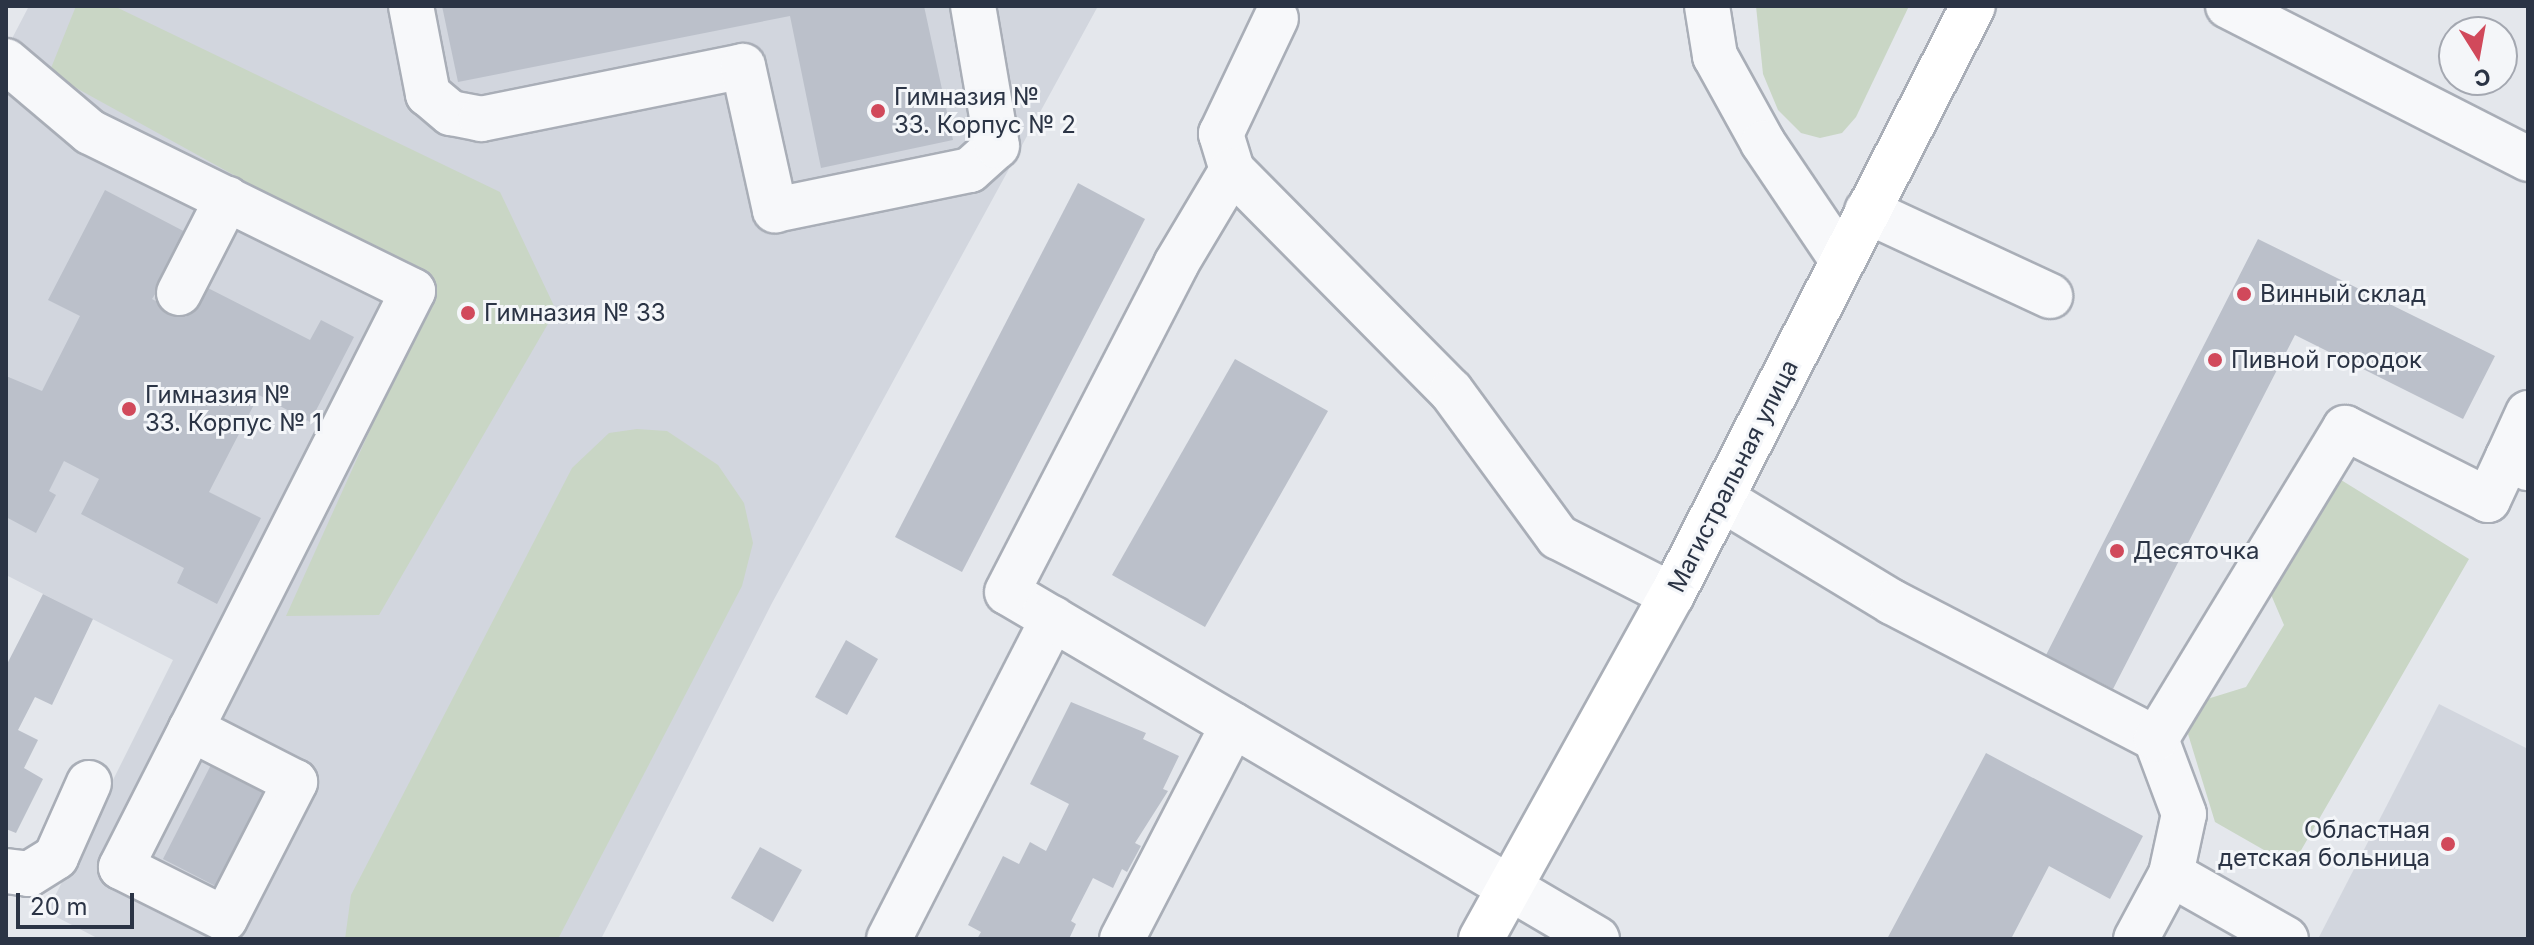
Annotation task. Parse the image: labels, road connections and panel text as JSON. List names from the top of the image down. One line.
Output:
{"streets":{"highway":["Магистральная улица"]},"places":["Гимназия № 33. Корпус № 2","Винный склад","Гимназия № 33","Пивной городок","Гимназия № 33. Корпус № 1","Десяточка","Областная детская больница"],"scale_bar":"20 m","north":"bottom"}
